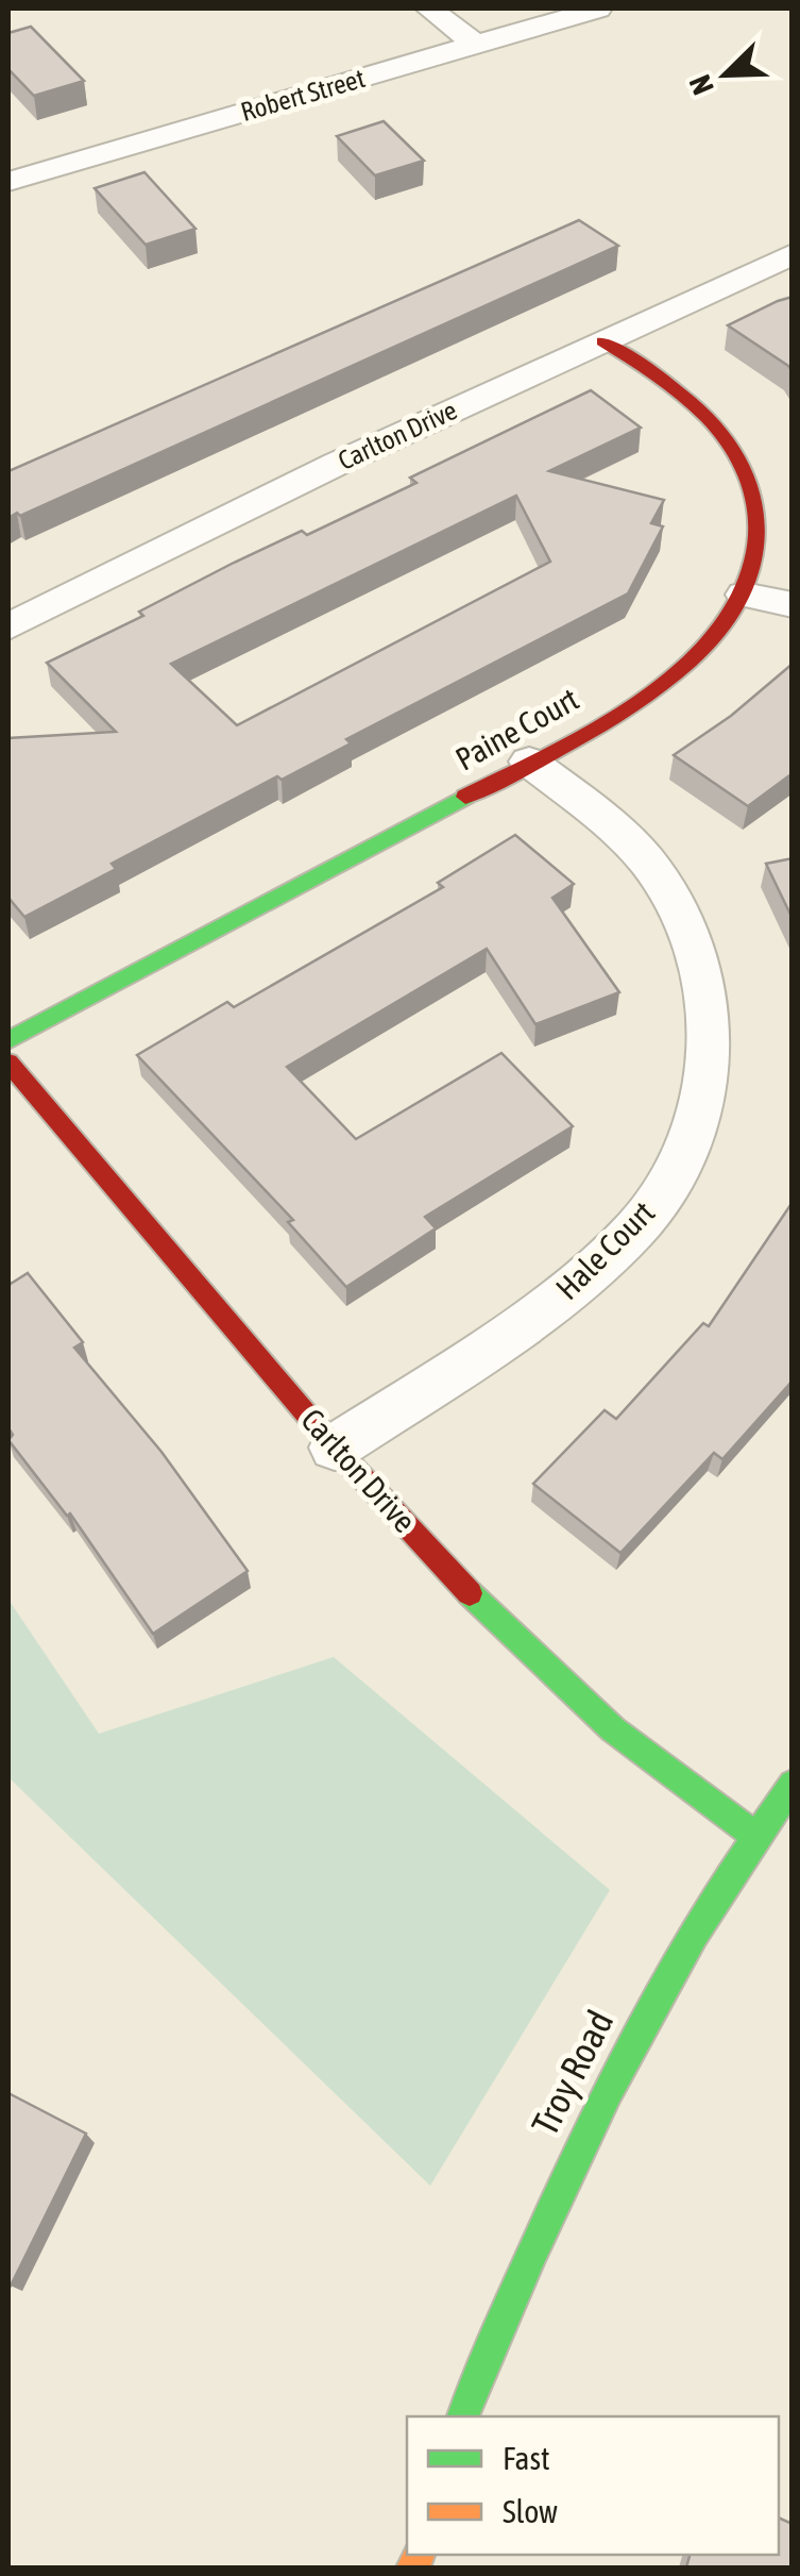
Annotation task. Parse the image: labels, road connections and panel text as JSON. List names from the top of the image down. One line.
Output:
{"streets":{"street":["Robert Street","Carlton Drive","Paine Court","Hale Court","Troy Road"]},"crossings":[["Carlton Drive","Paine Court"],["Carlton Drive","Hale Court"],["Carlton Drive","Troy Road"],["Paine Court","Hale Court"]],"legend":["Fast","Slow"],"north":"bottom left"}
